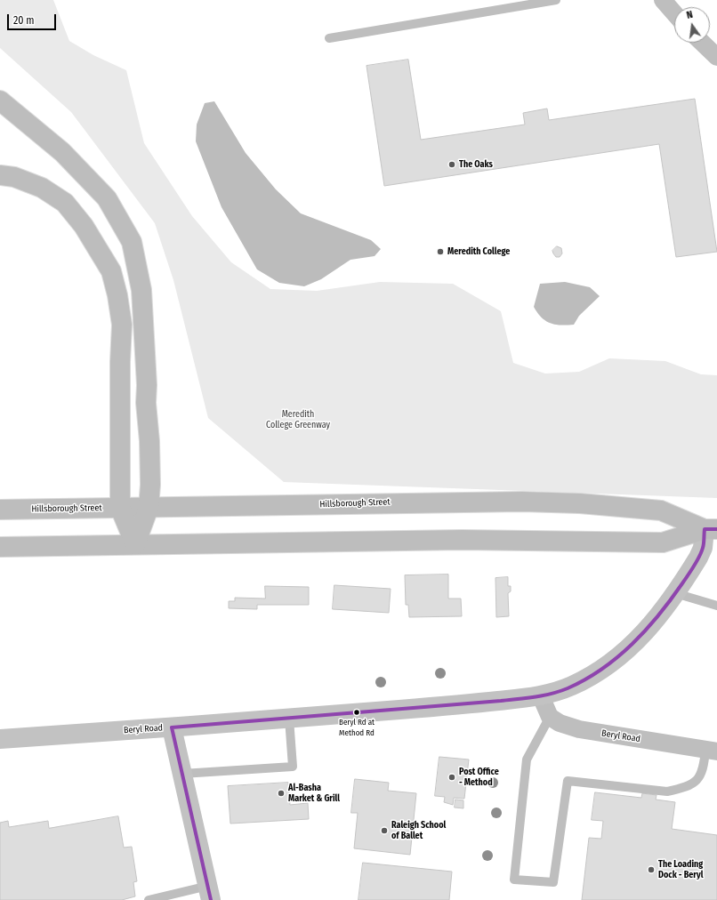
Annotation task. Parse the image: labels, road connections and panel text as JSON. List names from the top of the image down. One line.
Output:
{"streets":{"main road":["Hillsborough Street"],"street":["Beryl Road"]},"crossings":[["Hillsborough Street","Beryl Road"]],"parks":["Meredith College Greenway"],"places":["The Oaks","Meredith College","Beryl Rd at Method Rd","Post Office - Method","Al-Basha Market & Grill","Raleigh School of Ballet","The Loading Dock - Beryl"],"scale_bar":"20 m","north":"top"}
